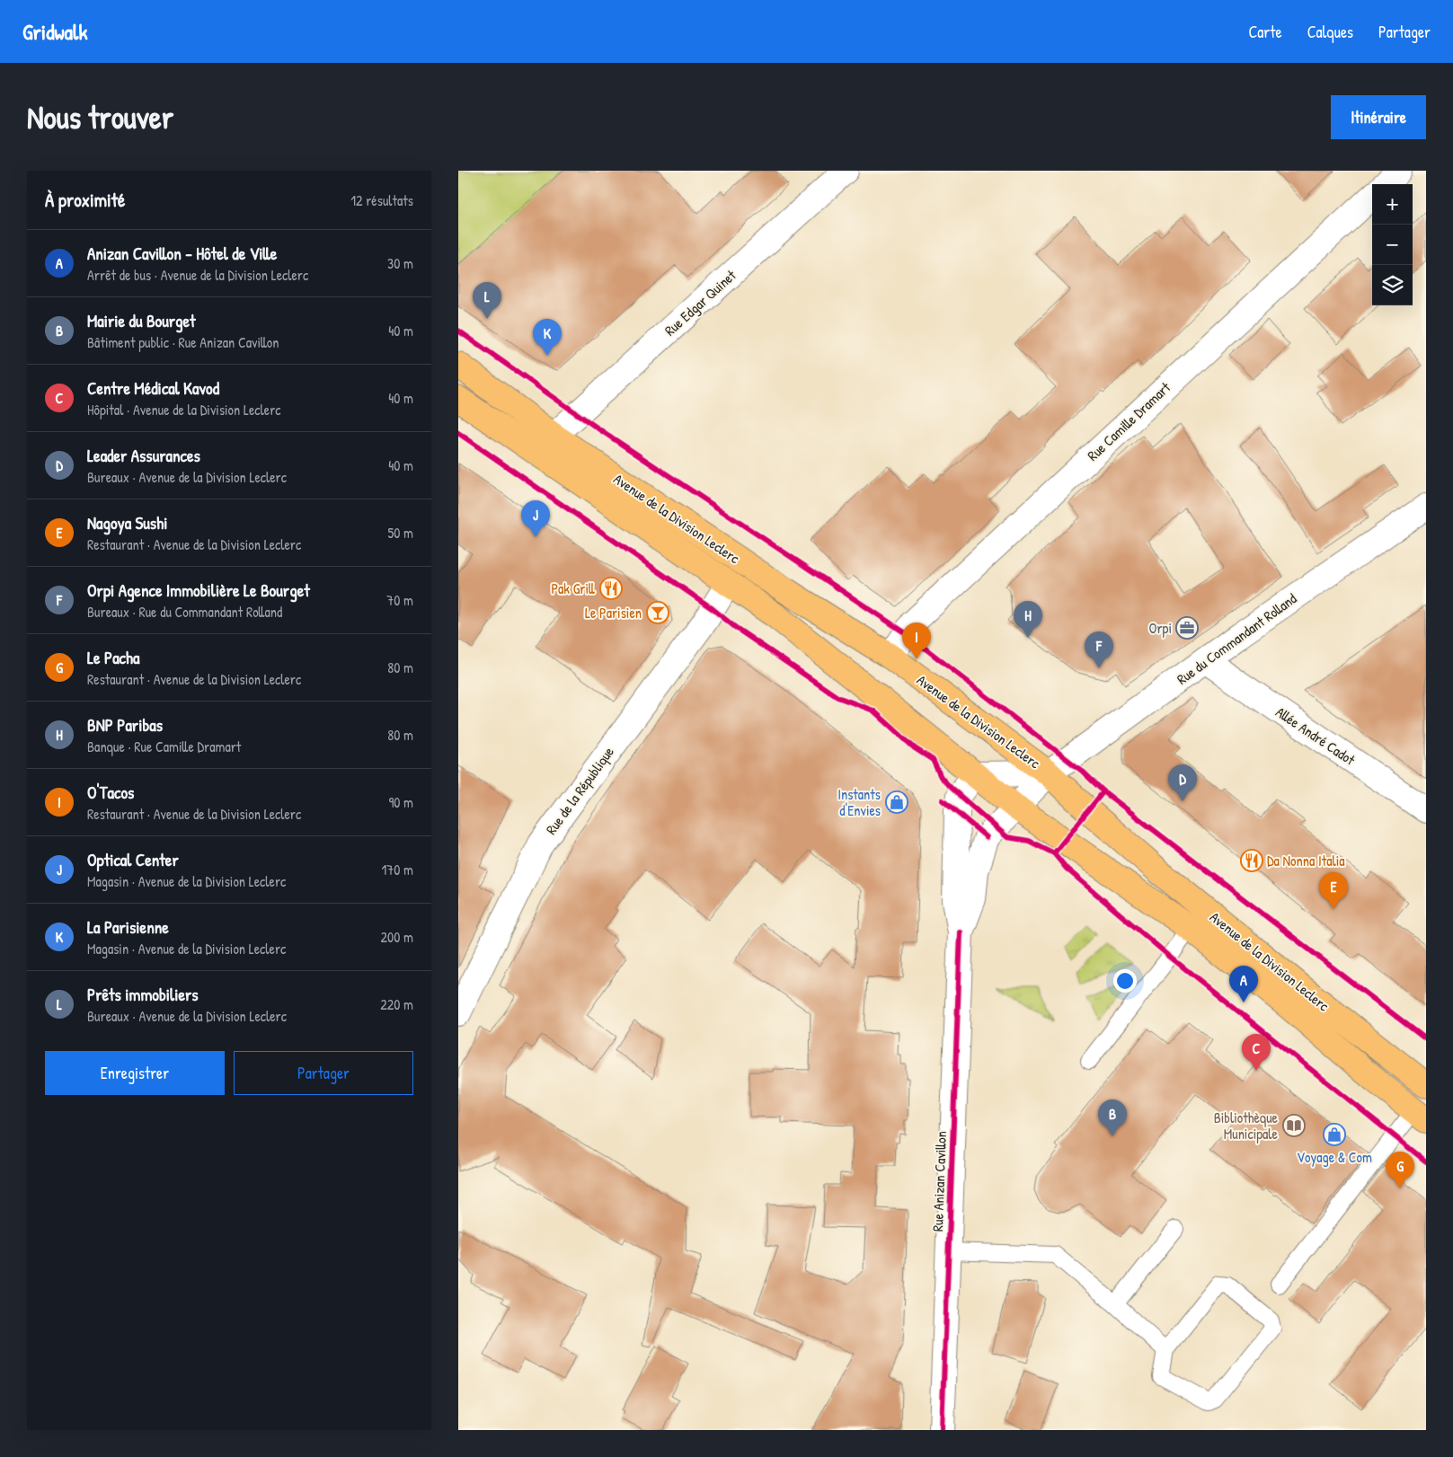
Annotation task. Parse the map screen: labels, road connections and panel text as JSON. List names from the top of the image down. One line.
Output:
{"streets":{"main road":["Avenue de la Division Leclerc"],"street":["Rue Edgar Quinet","Rue Camille Dramart","Rue du Commandant Rolland","Allée André Cadot","Rue de la République","Rue Anizan Cavillon"]},"crossings":[["Rue Edgar Quinet","Avenue de la Division Leclerc"],["Rue Camille Dramart","Avenue de la Division Leclerc"],["Avenue de la Division Leclerc","Rue du Commandant Rolland"],["Avenue de la Division Leclerc","Rue de la République"],["Avenue de la Division Leclerc","Rue Anizan Cavillon"],["Rue du Commandant Rolland","Allée André Cadot"],["Rue du Commandant Rolland","Rue Anizan Cavillon"]],"places":{"restaurant":["Pak Grill","Da Nonna Italia"],"bar":["Le Parisien"],"office":["Orpi"],"shop":["Instants d'Envies","Voyage & Com"],"library":["Bibliothèque Municipale"]},"page":{"header":"Gridwalk","nav":["Carte","Calques","Partager"],"buttons":["Itinéraire",["Enregistrer","Partager"]],"title":"Nous trouver","heading":["À proximité","12 résultats"],"map_buttons":["+","−"],"list":[{"mark":"A","name":"Anizan Cavillon - Hôtel de Ville","note":"Arrêt de bus · Avenue de la Division Leclerc","value":"30 m"},{"mark":"B","name":"Mairie du Bourget","note":"Bâtiment public · Rue Anizan Cavillon","value":"40 m"},{"mark":"C","name":"Centre Médical Kavod","note":"Hôpital · Avenue de la Division Leclerc","value":"40 m"},{"mark":"D","name":"Leader Assurances","note":"Bureaux · Avenue de la Division Leclerc","value":"40 m"},{"mark":"E","name":"Nagoya Sushi","note":"Restaurant · Avenue de la Division Leclerc","value":"50 m"},{"mark":"F","name":"Orpi Agence Immobilière Le Bourget","note":"Bureaux · Rue du Commandant Rolland","value":"70 m"},{"mark":"G","name":"Le Pacha","note":"Restaurant · Avenue de la Division Leclerc","value":"80 m"},{"mark":"H","name":"BNP Paribas","note":"Banque · Rue Camille Dramart","value":"80 m"},{"mark":"I","name":"O'Tacos","note":"Restaurant · Avenue de la Division Leclerc","value":"90 m"},{"mark":"J","name":"Optical Center","note":"Magasin · Avenue de la Division Leclerc","value":"170 m"},{"mark":"K","name":"La Parisienne","note":"Magasin · Avenue de la Division Leclerc","value":"200 m"},{"mark":"L","name":"Prêts immobiliers","note":"Bureaux · Avenue de la Division Leclerc","value":"220 m"}],"pins":["L","K","J","H","I","F","D","E","A","C","B","G"]}}
